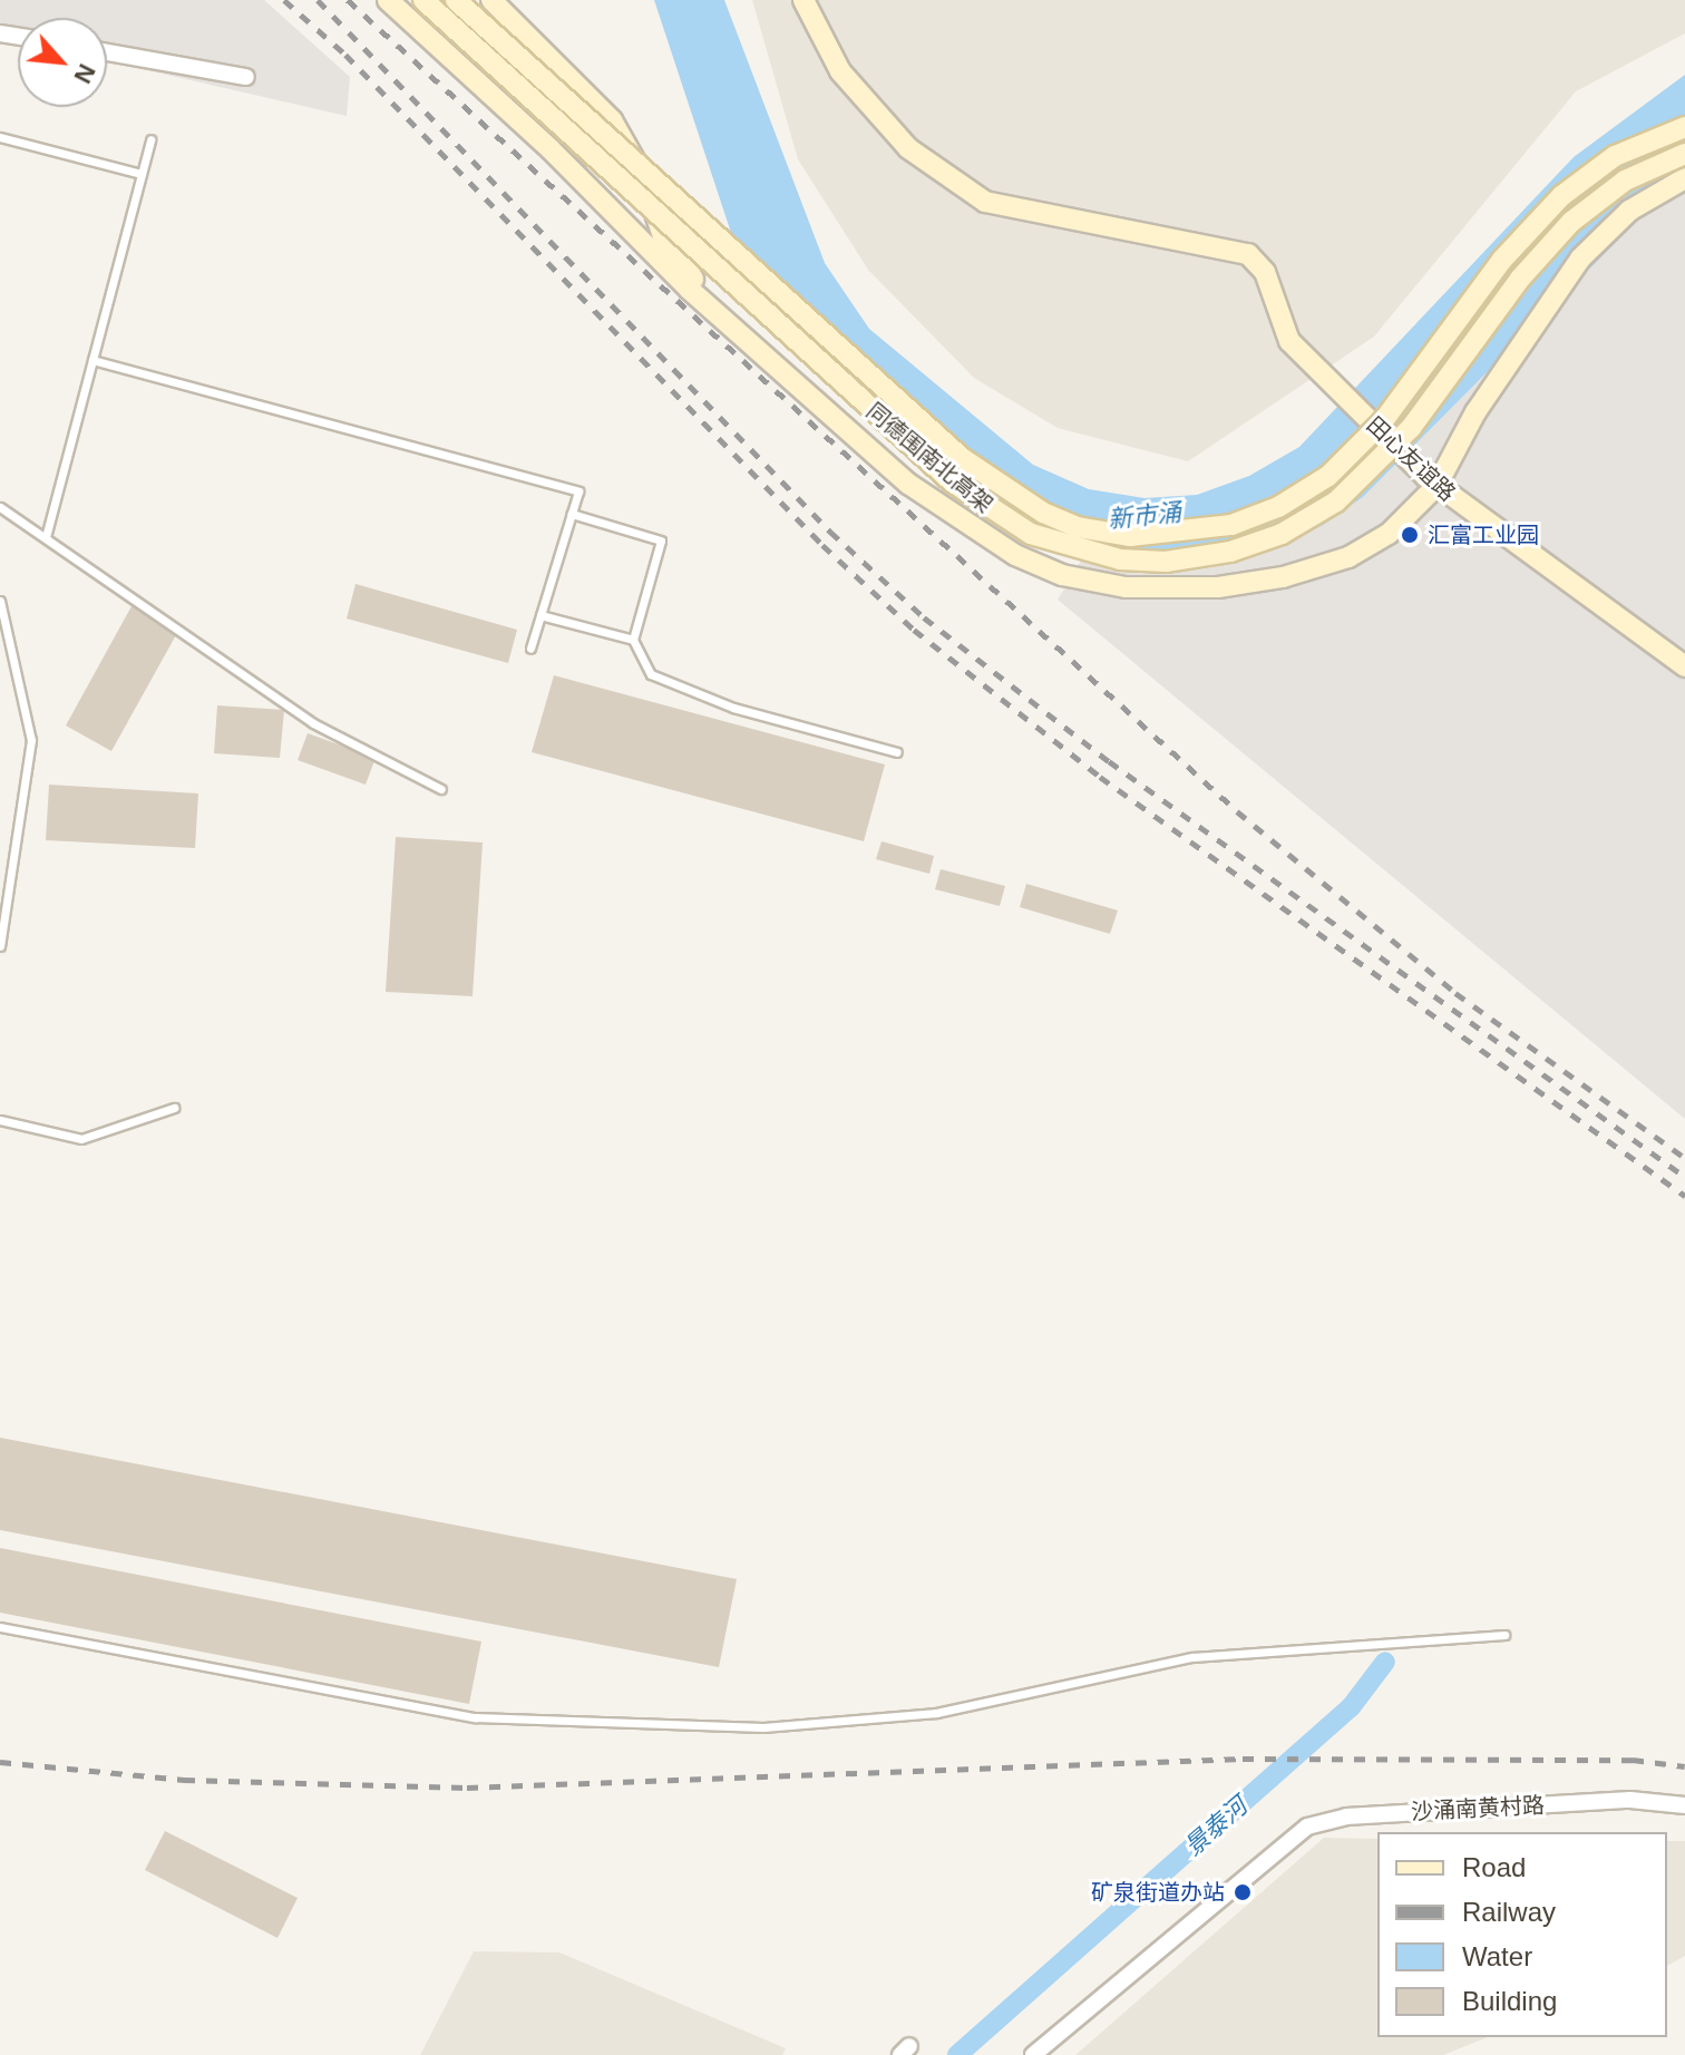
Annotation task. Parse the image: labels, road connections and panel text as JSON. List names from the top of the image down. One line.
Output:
{"streets":{"street":["同德围南北高架","田心友谊路","沙涌南黄村路"]},"water":["新市涌","景泰河"],"places":["汇富工业园","矿泉街道办站"],"legend":["Road","Railway","Water","Building"],"north":"bottom right"}
